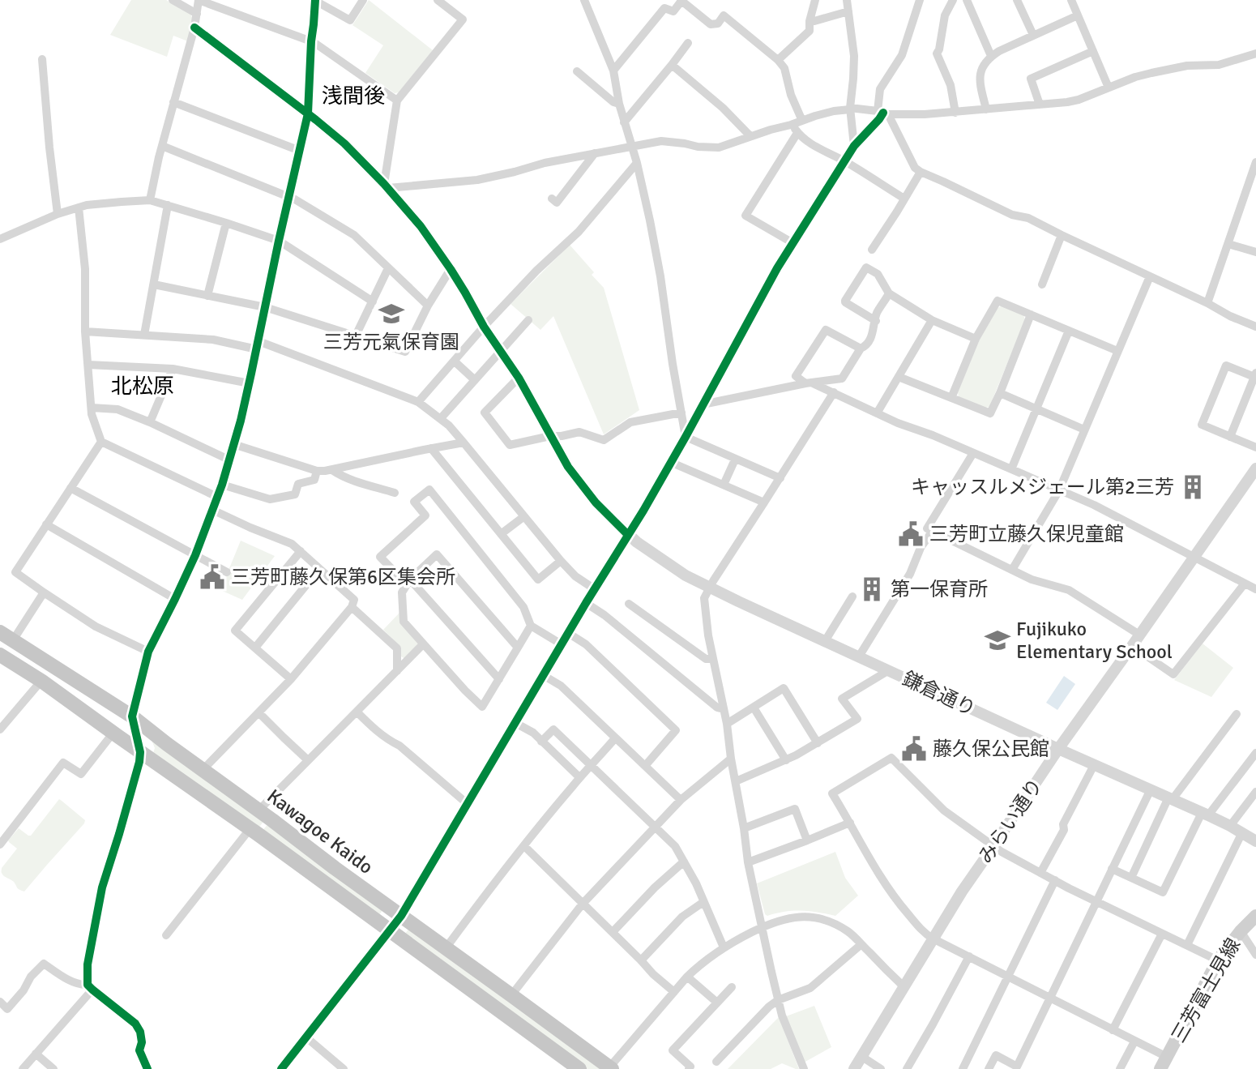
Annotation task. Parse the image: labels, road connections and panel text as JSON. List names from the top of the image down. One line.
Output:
{"streets":{"highway":["Kawagoe Kaido"],"main road":["三芳富士見線"],"street":["鎌倉通り","みらい通り"]},"crossings":[["鎌倉通り","みらい通り"]],"districts":["浅間後","北松原"],"places":{"school or university":["三芳元氣保育園","Fujikuko Elementary School"],"building":["キャッスルメジェール第2三芳","第一保育所"],"public building":["三芳町立藤久保児童館","三芳町藤久保第6区集会所","藤久保公民館"]}}
